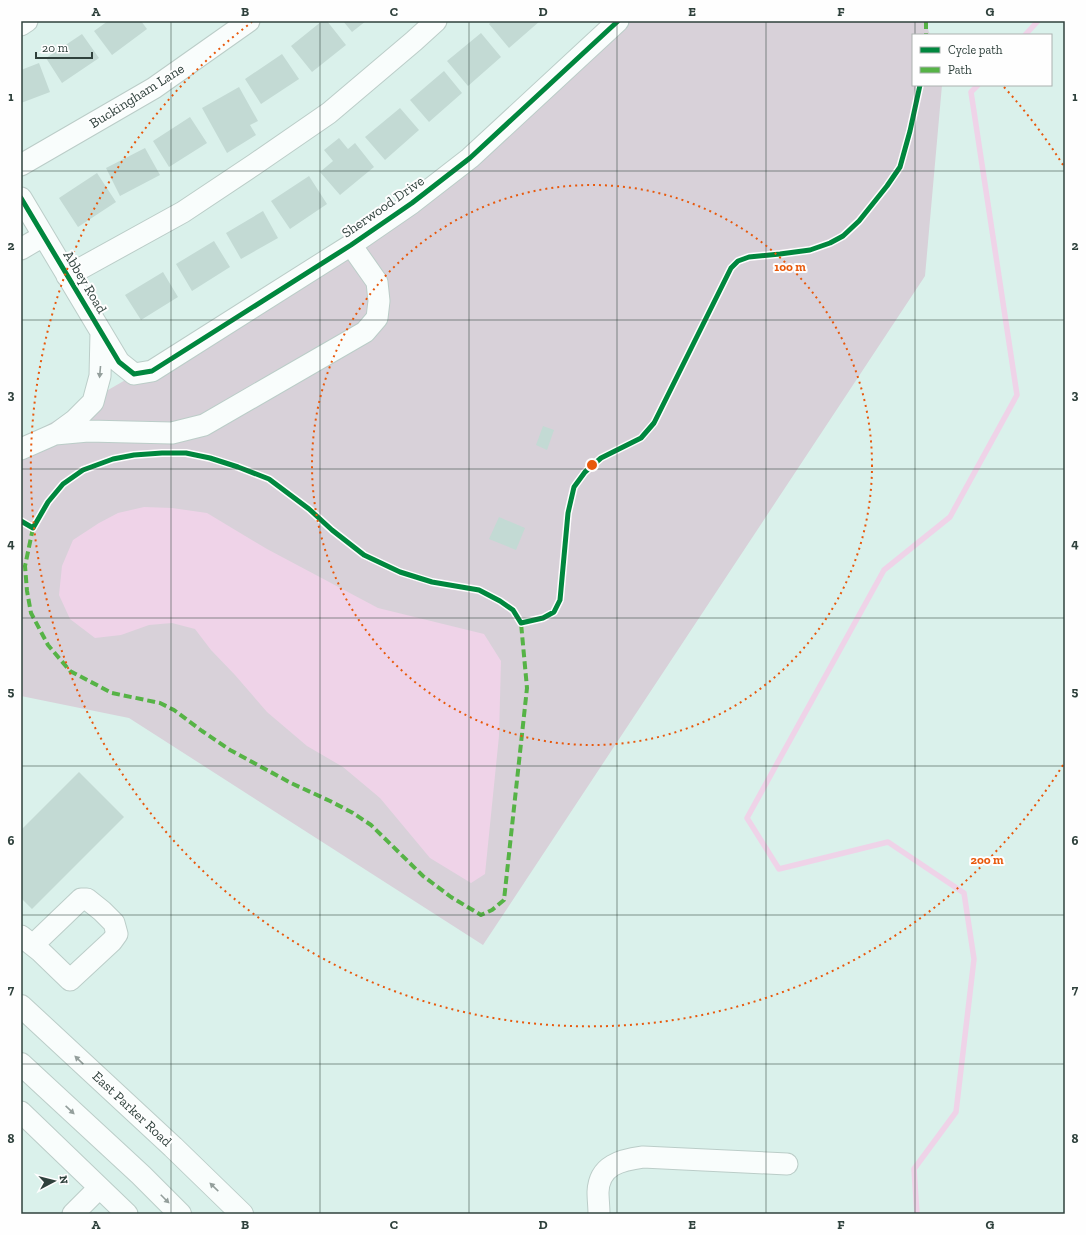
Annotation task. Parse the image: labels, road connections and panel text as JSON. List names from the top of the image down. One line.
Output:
{"streets":{"main road":["East Parker Road"],"street":["Buckingham Lane","Sherwood Drive","Abbey Road"]},"crossings":[["Sherwood Drive","Abbey Road"]],"legend":["Cycle path","Path"],"scale_bar":"20 m","north":"right","grid":{"columns":["A","B","C","D","E","F","G"],"rows":["1","2","3","4","5","6","7","8"]},"rings":["100 m","200 m"]}
